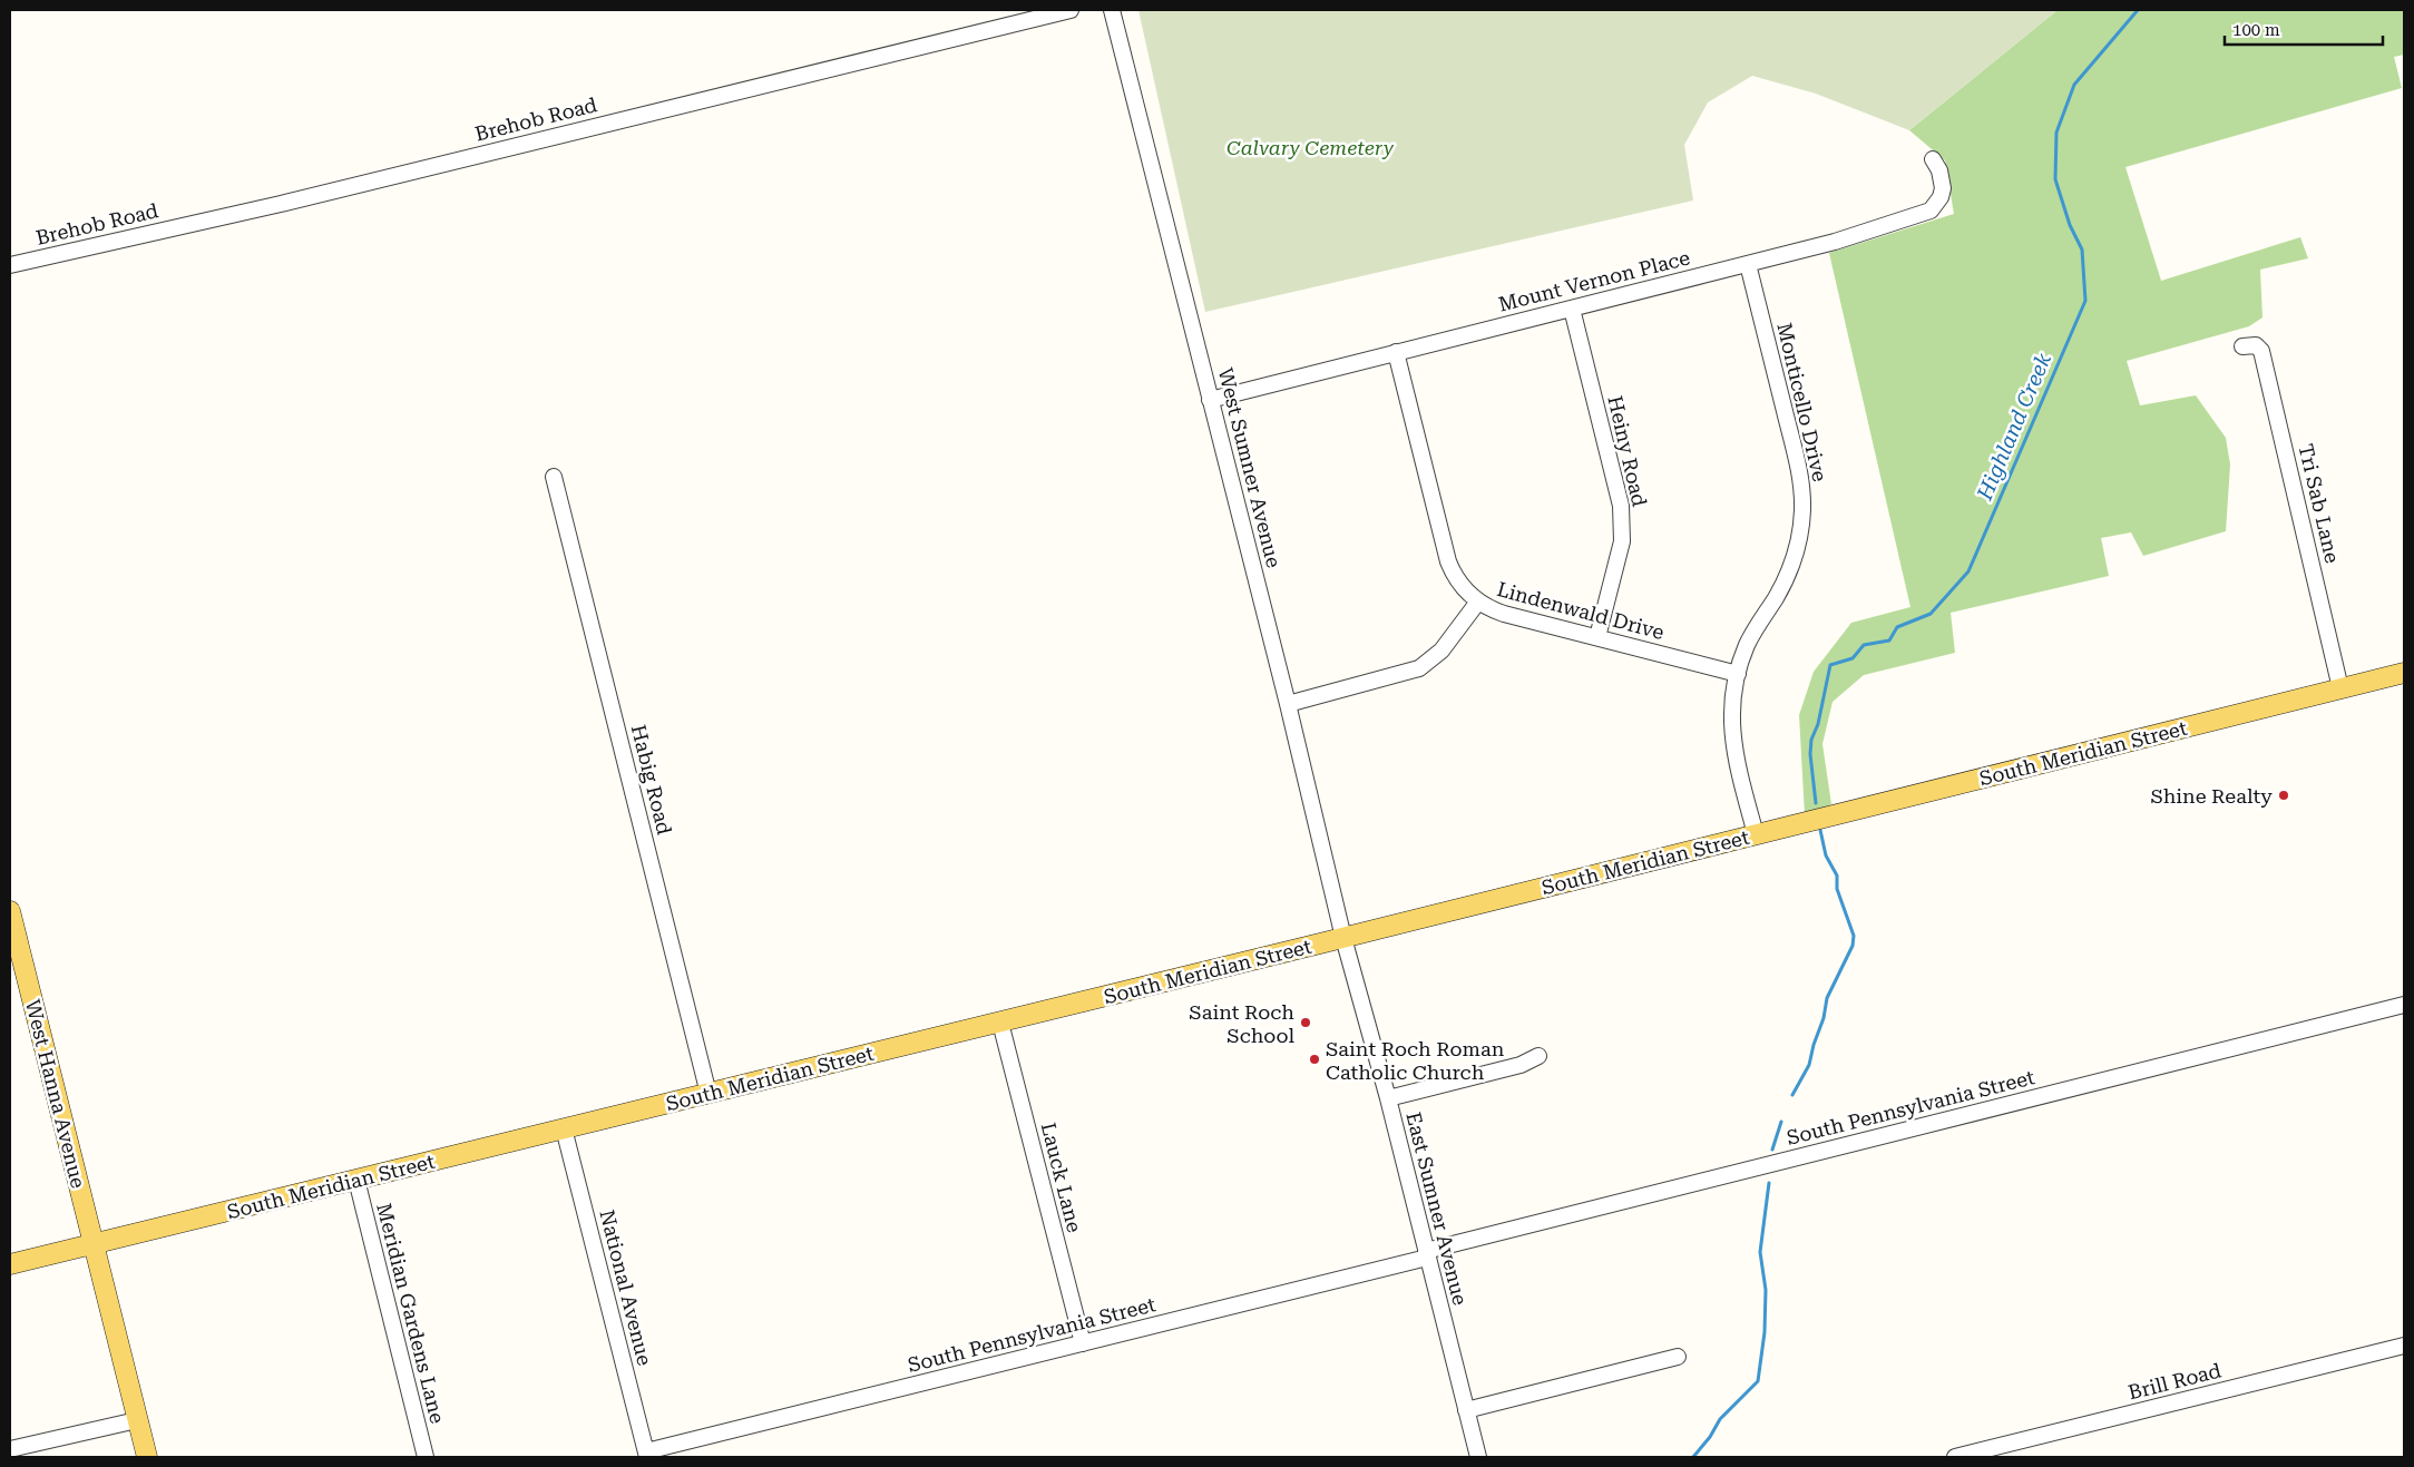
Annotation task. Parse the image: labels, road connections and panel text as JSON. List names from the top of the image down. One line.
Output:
{"streets":{"main road":["South Meridian Street","West Hanna Avenue"],"street":["Brehob Road","Mount Vernon Place","Monticello Drive","Heiny Road","West Sumner Avenue","Tri Sab Lane","Lindenwald Drive","Habig Road","South Pennsylvania Street","Lauck Lane","East Sumner Avenue","National Avenue","Meridian Gardens Lane","Brill Road"]},"crossings":[["Mount Vernon Place","Monticello Drive"],["Mount Vernon Place","Heiny Road"],["Mount Vernon Place","West Sumner Avenue"],["Mount Vernon Place","Lindenwald Drive"],["Monticello Drive","Lindenwald Drive"],["Monticello Drive","South Meridian Street"],["Heiny Road","Lindenwald Drive"],["West Sumner Avenue","South Meridian Street"],["West Sumner Avenue","East Sumner Avenue"],["Tri Sab Lane","South Meridian Street"],["South Meridian Street","Habig Road"],["South Meridian Street","West Hanna Avenue"],["South Meridian Street","Lauck Lane"],["South Meridian Street","East Sumner Avenue"],["South Meridian Street","National Avenue"],["South Meridian Street","Meridian Gardens Lane"],["South Pennsylvania Street","Lauck Lane"],["South Pennsylvania Street","East Sumner Avenue"],["South Pennsylvania Street","National Avenue"]],"water":["Highland Creek"],"parks":["Calvary Cemetery"],"places":["Shine Realty","Saint Roch School","Saint Roch Roman Catholic Church"],"scale_bar":"100 m"}
